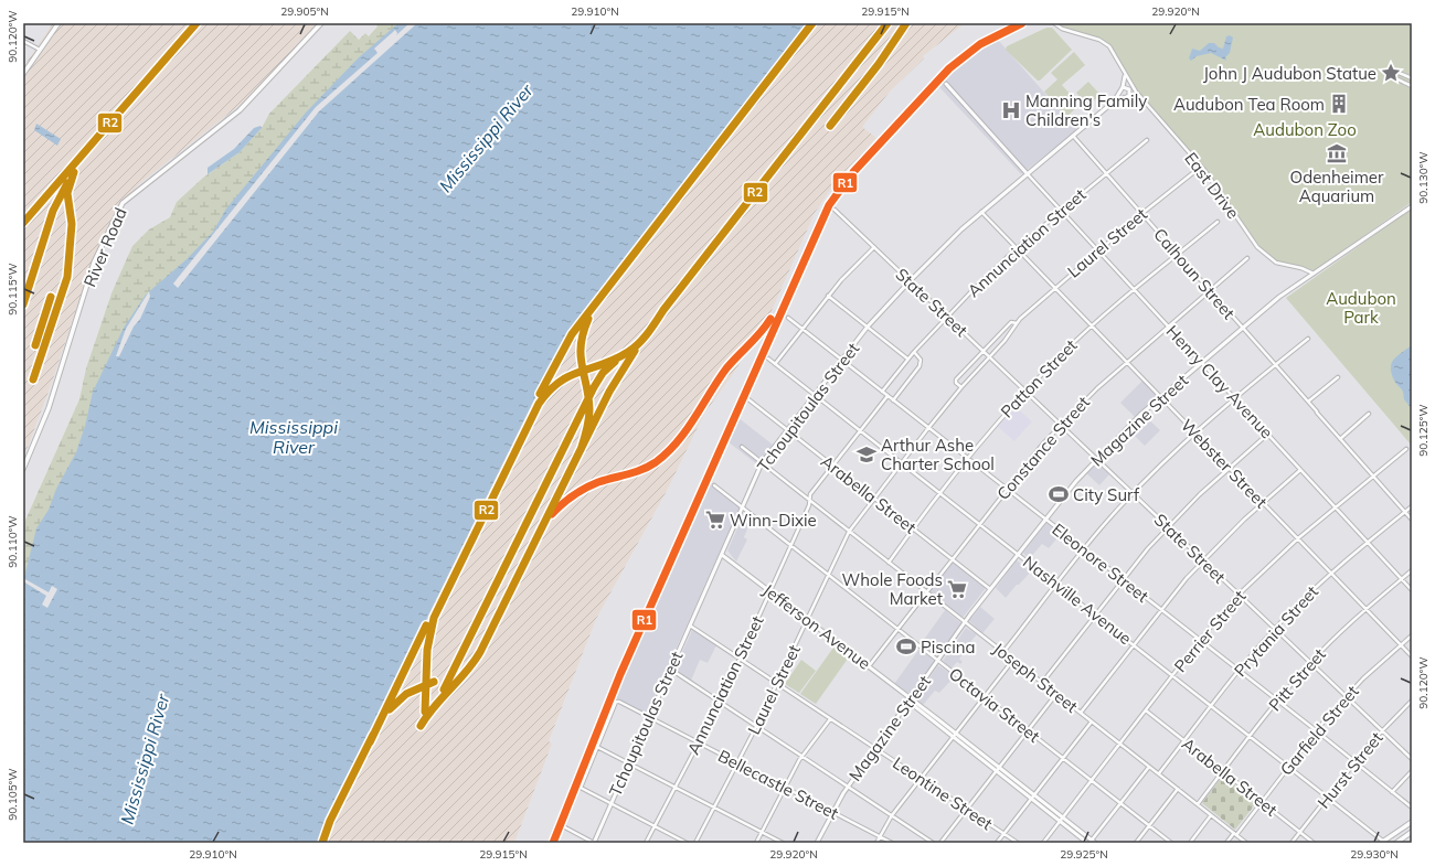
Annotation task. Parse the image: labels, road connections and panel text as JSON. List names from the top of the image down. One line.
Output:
{"streets":{"main road":["River Road"],"street":["East Drive","Annunciation Street","Laurel Street","Calhoun Street","State Street","Patton Street","Henry Clay Avenue","Tchoupitoulas Street","Magazine Street","Constance Street","Webster Street","Arabella Street","Eleonore Street","Nashville Avenue","Jefferson Avenue","Perrier Street","Prytania Street","Joseph Street","Pitt Street","Octavia Street","Garfield Street","Hurst Street","Bellecastle Street","Leontine Street"]},"crossings":[["East Drive","Laurel Street"],["East Drive","Tchoupitoulas Street"],["East Drive","Magazine Street"],["Annunciation Street","Calhoun Street"],["Annunciation Street","State Street"],["Annunciation Street","Henry Clay Avenue"],["Annunciation Street","Webster Street"],["Annunciation Street","Arabella Street"],["Annunciation Street","Eleonore Street"],["Annunciation Street","Nashville Avenue"],["Annunciation Street","Jefferson Avenue"],["Annunciation Street","Joseph Street"],["Annunciation Street","Octavia Street"],["Annunciation Street","Bellecastle Street"],["Annunciation Street","Leontine Street"],["Laurel Street","Calhoun Street"],["Laurel Street","State Street"],["Laurel Street","Henry Clay Avenue"],["Laurel Street","Webster Street"],["Laurel Street","Arabella Street"],["Laurel Street","Eleonore Street"],["Laurel Street","Nashville Avenue"],["Laurel Street","Jefferson Avenue"],["Laurel Street","Joseph Street"],["Laurel Street","Octavia Street"],["Laurel Street","Bellecastle Street"],["Laurel Street","Leontine Street"],["Calhoun Street","Patton Street"],["Calhoun Street","Tchoupitoulas Street"],["Calhoun Street","Magazine Street"],["Calhoun Street","Constance Street"],["Calhoun Street","Perrier Street"],["Calhoun Street","Prytania Street"],["State Street","Patton Street"],["State Street","Tchoupitoulas Street"],["State Street","Magazine Street"],["State Street","Constance Street"],["State Street","Perrier Street"],["State Street","Prytania Street"],["State Street","Pitt Street"],["State Street","Garfield Street"],["State Street","Hurst Street"],["Patton Street","Henry Clay Avenue"],["Patton Street","Webster Street"],["Patton Street","Arabella Street"],["Patton Street","Eleonore Street"],["Patton Street","Nashville Avenue"],["Patton Street","Joseph Street"],["Henry Clay Avenue","Tchoupitoulas Street"],["Henry Clay Avenue","Magazine Street"],["Henry Clay Avenue","Constance Street"],["Henry Clay Avenue","Perrier Street"],["Henry Clay Avenue","Prytania Street"],["Henry Clay Avenue","Pitt Street"],["Tchoupitoulas Street","Webster Street"],["Tchoupitoulas Street","Arabella Street"],["Tchoupitoulas Street","Eleonore Street"],["Tchoupitoulas Street","Nashville Avenue"],["Tchoupitoulas Street","Jefferson Avenue"],["Tchoupitoulas Street","Joseph Street"],["Tchoupitoulas Street","Octavia Street"],["Tchoupitoulas Street","Bellecastle Street"],["Tchoupitoulas Street","Leontine Street"],["Magazine Street","Webster Street"],["Magazine Street","Arabella Street"],["Magazine Street","Eleonore Street"],["Magazine Street","Nashville Avenue"],["Magazine Street","Jefferson Avenue"],["Magazine Street","Joseph Street"],["Magazine Street","Octavia Street"],["Magazine Street","Bellecastle Street"],["Magazine Street","Leontine Street"],["Constance Street","Webster Street"],["Constance Street","Arabella Street"],["Constance Street","Eleonore Street"],["Constance Street","Nashville Avenue"],["Constance Street","Jefferson Avenue"],["Constance Street","Joseph Street"],["Constance Street","Octavia Street"],["Webster Street","Perrier Street"],["Webster Street","Prytania Street"],["Webster Street","Pitt Street"],["Webster Street","Garfield Street"],["Arabella Street","Perrier Street"],["Arabella Street","Prytania Street"],["Arabella Street","Pitt Street"],["Arabella Street","Garfield Street"],["Arabella Street","Hurst Street"],["Eleonore Street","Perrier Street"],["Eleonore Street","Prytania Street"],["Eleonore Street","Pitt Street"],["Eleonore Street","Garfield Street"],["Eleonore Street","Hurst Street"],["Nashville Avenue","Perrier Street"],["Nashville Avenue","Prytania Street"],["Nashville Avenue","Pitt Street"],["Nashville Avenue","Garfield Street"],["Nashville Avenue","Hurst Street"],["Jefferson Avenue","Perrier Street"],["Perrier Street","Joseph Street"],["Perrier Street","Octavia Street"],["Prytania Street","Joseph Street"],["Joseph Street","Pitt Street"],["Joseph Street","Garfield Street"]],"water":["Mississippi River"],"parks":["Audubon Zoo","Audubon Park"],"places":{"place":["John J Audubon Statue"],"building":["Audubon Tea Room"],"hospital":["Manning Family Children's"],"museum":["Odenheimer Aquarium"],"school or university":["Arthur Ashe Charter School"],"sports":["City Surf","Piscina"],"supermarket":["Winn-Dixie","Whole Foods Market"]},"lines":["transit line R1","transit line R2"],"coordinates":["29.905°N","29.910°N","29.915°N","29.920°N","90.120°W","90.130°W","90.115°W","90.125°W","90.110°W","90.105°W","29.925°N","29.930°N"]}
